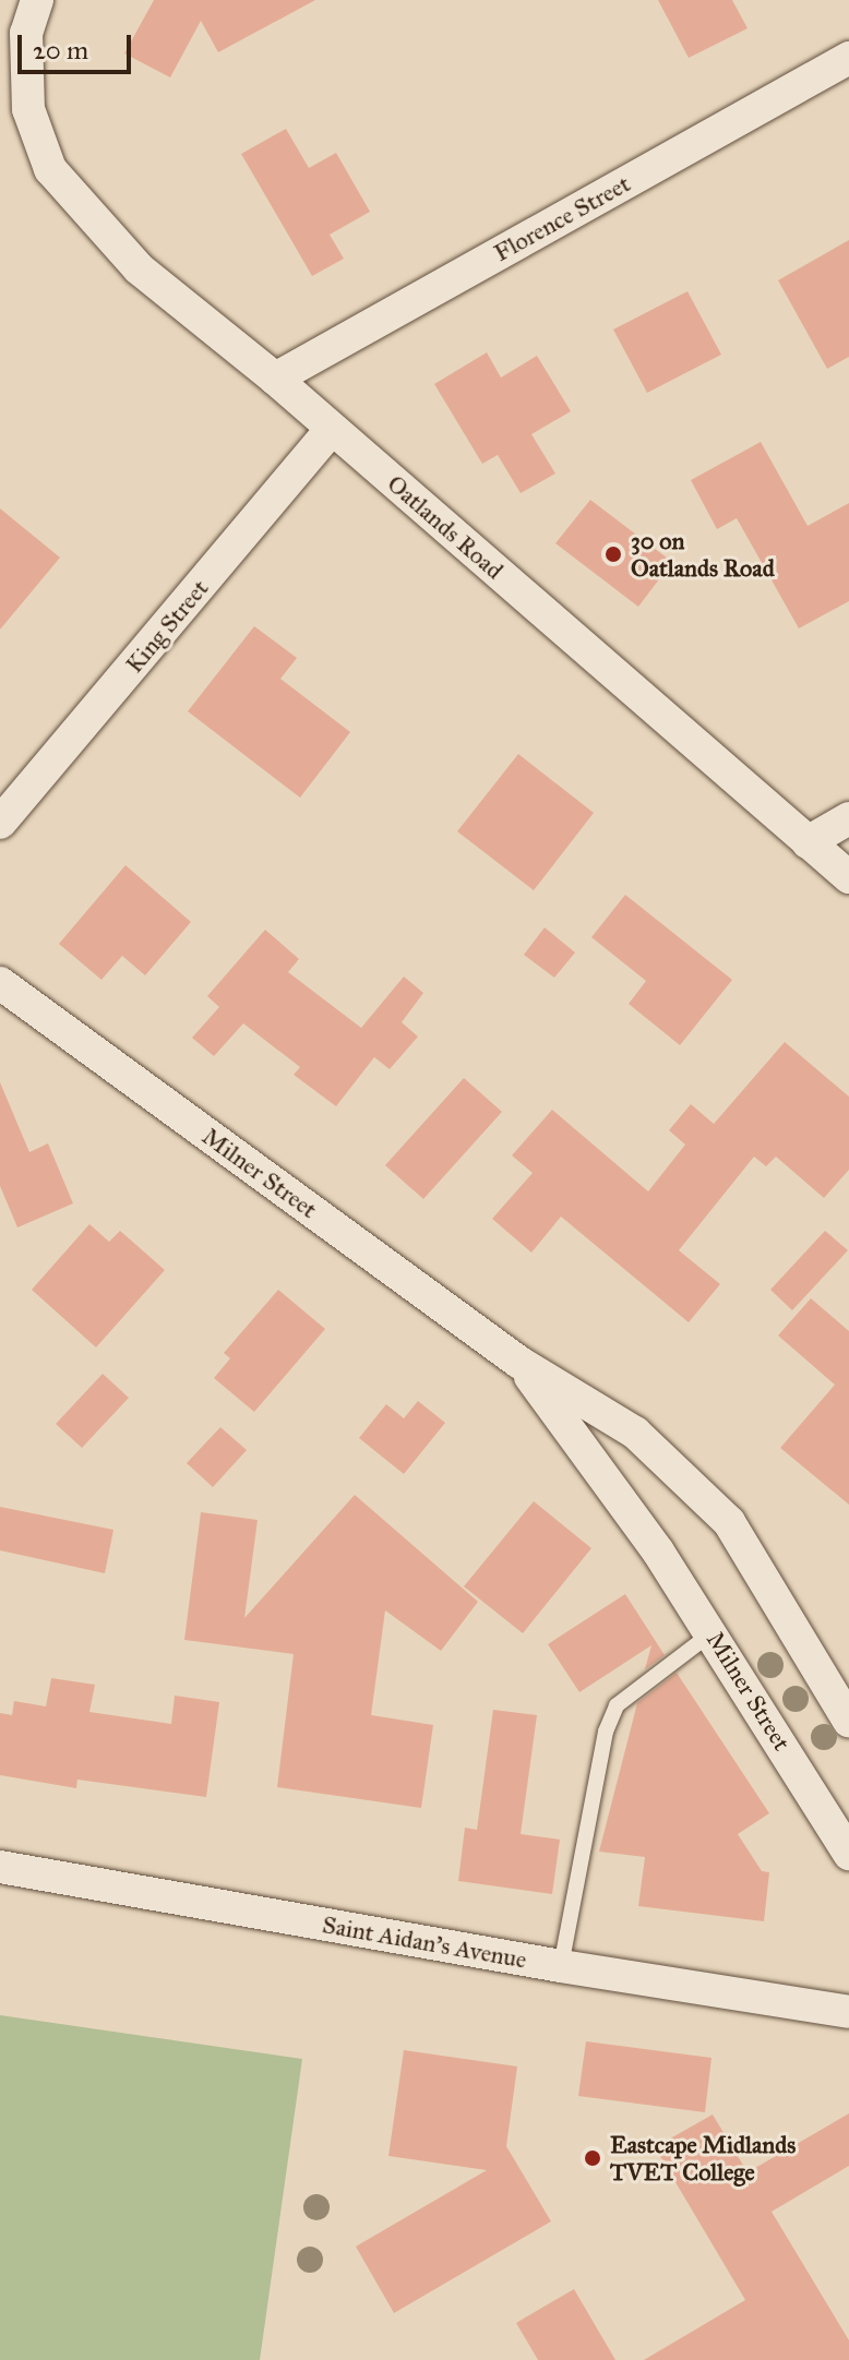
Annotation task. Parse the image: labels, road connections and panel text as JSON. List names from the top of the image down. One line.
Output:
{"streets":{"street":["Florence Street","Oatlands Road","King Street","Milner Street","Saint Aidan's Avenue"]},"crossings":[["Florence Street","Oatlands Road"],["Oatlands Road","King Street"]],"places":["30 on Oatlands Road","Eastcape Midlands TVET College"],"scale_bar":"20 m"}
